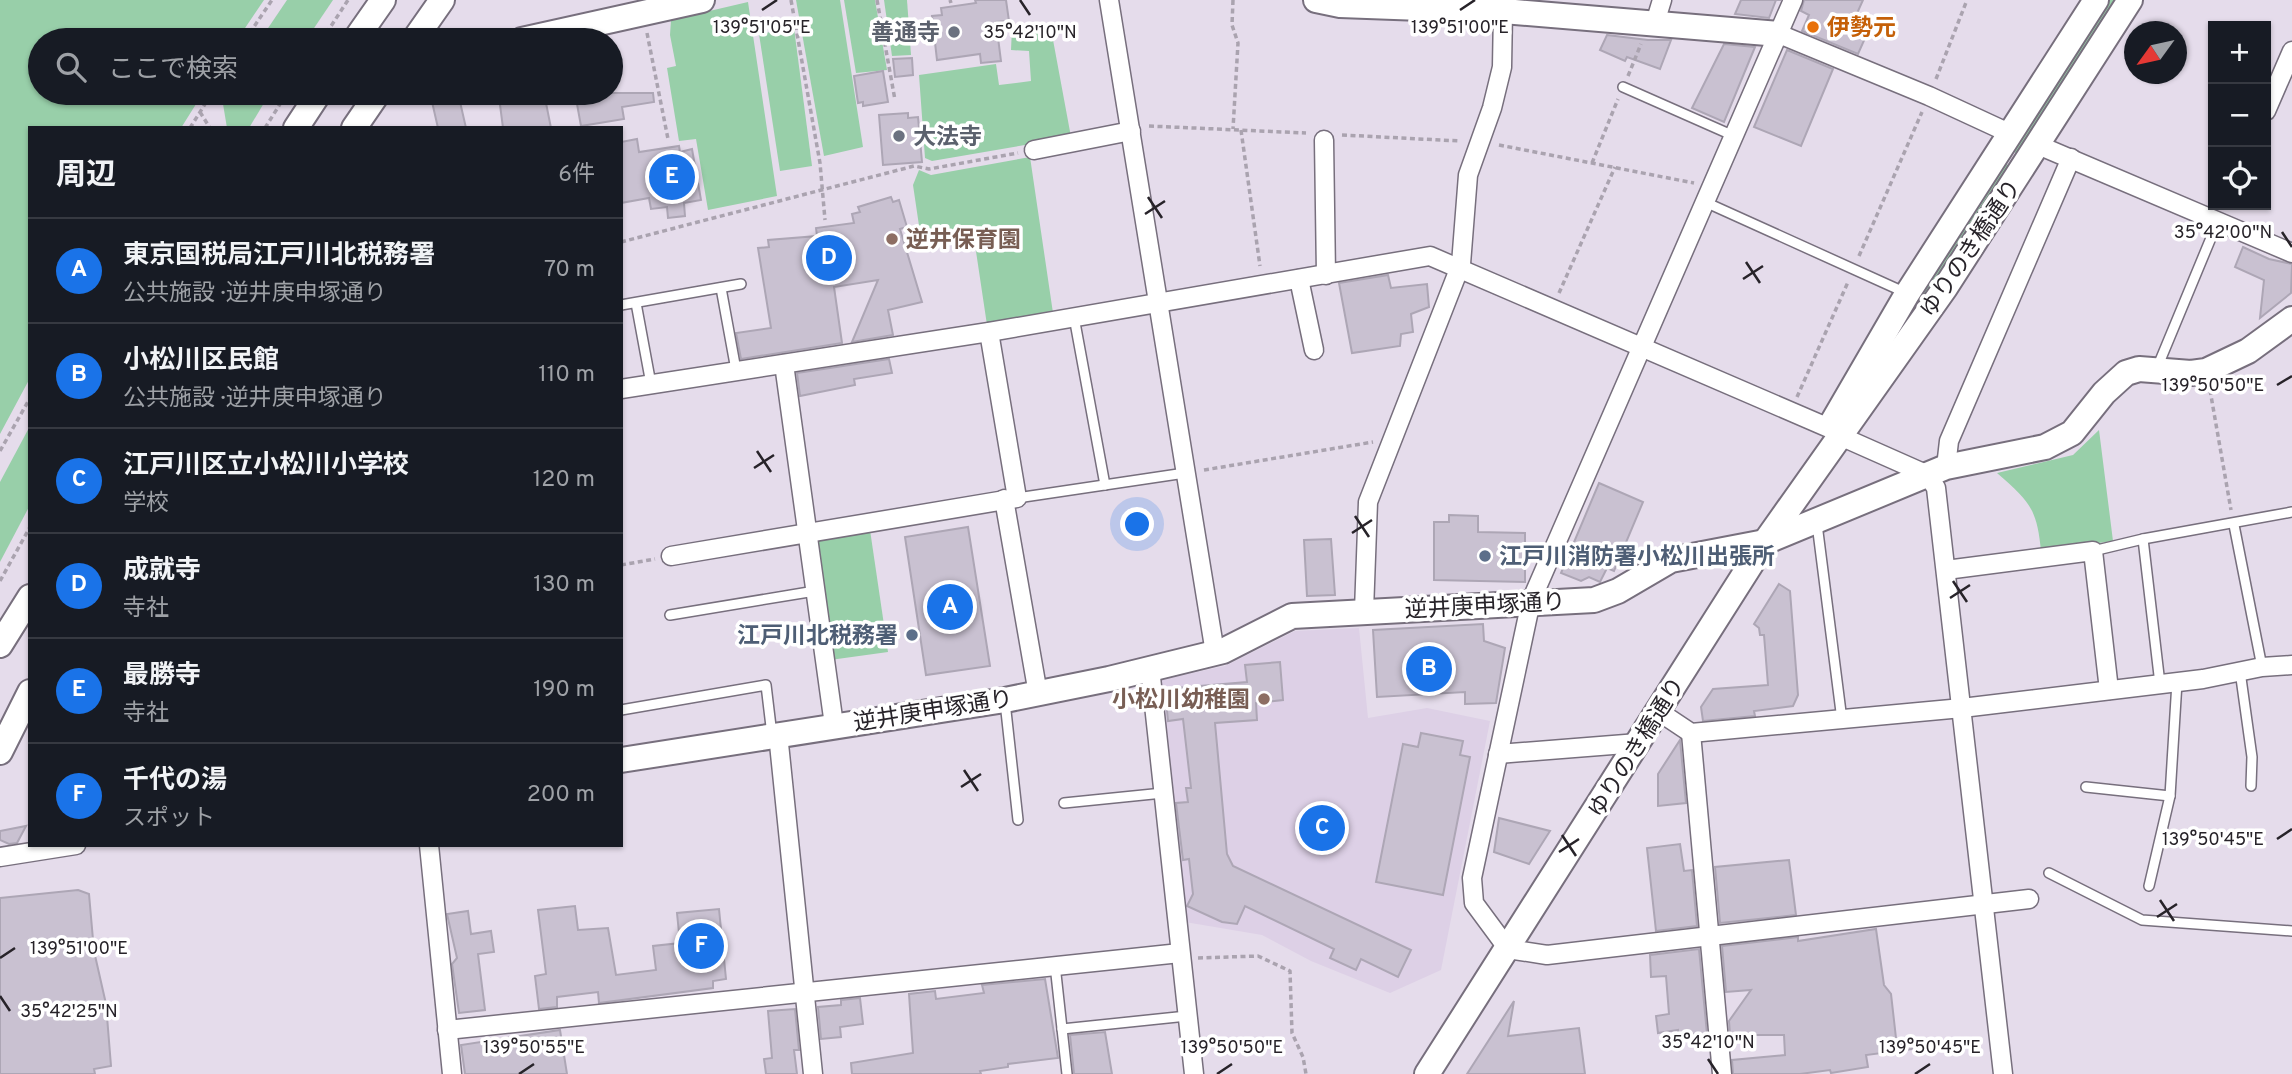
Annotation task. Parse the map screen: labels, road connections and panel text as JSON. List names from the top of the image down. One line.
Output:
{"streets":{"street":["ゆりのき橋通り","逆井庚申塚通り"]},"crossings":[["ゆりのき橋通り","逆井庚申塚通り"]],"places":["伊勢元","善通寺","大法寺","逆井保育園","江戸川消防署小松川出張所","江戸川北税務署","小松川幼稚園"],"north":"bottom left","page":{"map_buttons":["+","−"],"search":"ここで検索","heading":["周辺","6件"],"pins":["E","D","A","B","C","F"],"list":[{"mark":"A","name":"東京国税局江戸川北税務署","note":"公共施設 · 逆井庚申塚通り","value":"70 m"},{"mark":"B","name":"小松川区民館","note":"公共施設 · 逆井庚申塚通り","value":"110 m"},{"mark":"C","name":"江戸川区立小松川小学校","note":"学校","value":"120 m"},{"mark":"D","name":"成就寺","note":"寺社","value":"130 m"},{"mark":"E","name":"最勝寺","note":"寺社","value":"190 m"},{"mark":"F","name":"千代の湯","note":"スポット","value":"200 m"}]},"coordinates":["139°51'05\"E","139°51'00\"E","35°42'10\"N","35°42'00\"N","139°50'50\"E","139°50'45\"E","35°42'25\"N","139°50'55\"E"]}
